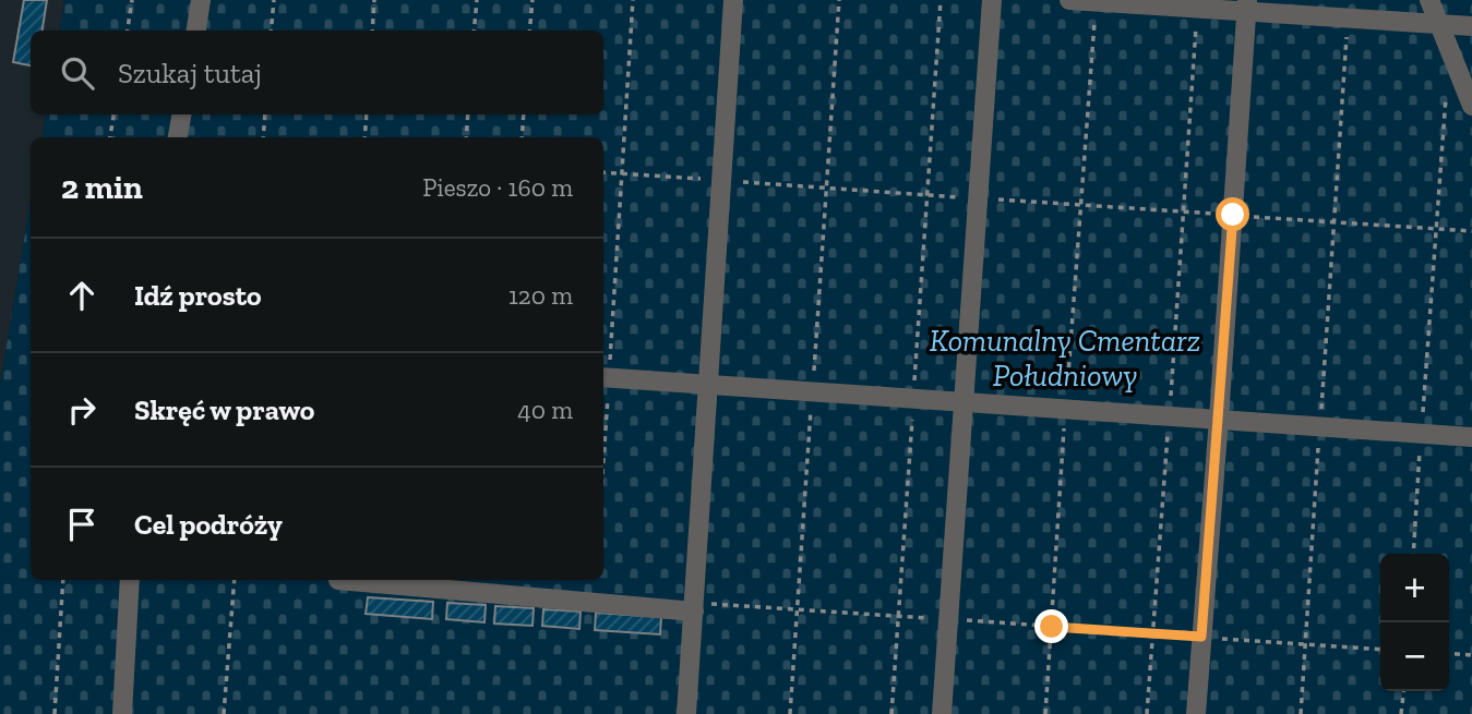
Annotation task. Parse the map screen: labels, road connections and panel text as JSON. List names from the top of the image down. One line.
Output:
{"parks":["Komunalny Cmentarz Południowy"],"page":{"search":"Szukaj tutaj","heading":["2 min","Pieszo · 160 m"],"list":[["Idź prosto","120 m"],["Skręć w prawo","40 m"],"Cel podróży"],"map_buttons":["+","−"]}}
